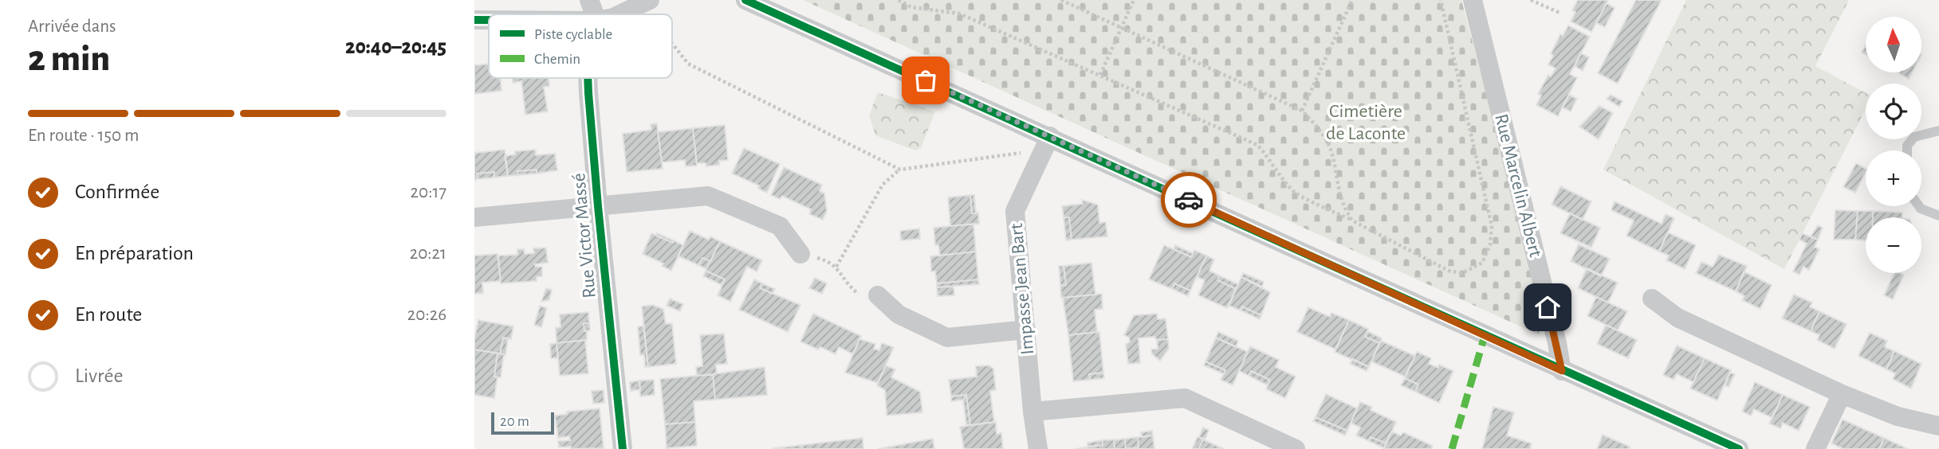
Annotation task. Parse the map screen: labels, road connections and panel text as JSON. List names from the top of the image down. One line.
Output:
{"streets":{"street":["Rue Marcelin Albert","Rue Victor Massé","Impasse Jean Bart"]},"parks":["Cimetière de Laconte"],"legend":["Piste cyclable","Chemin"],"scale_bar":"20 m","north":"top","page":{"heading":["2 min","Arrivée dans","20:40–20:45"],"map_buttons":["+","−"],"bar":"En route · 150 m","list":[["Confirmée","20:17"],["En préparation","20:21"],["En route","20:26"],"Livrée"],"scale":"20 m"}}
